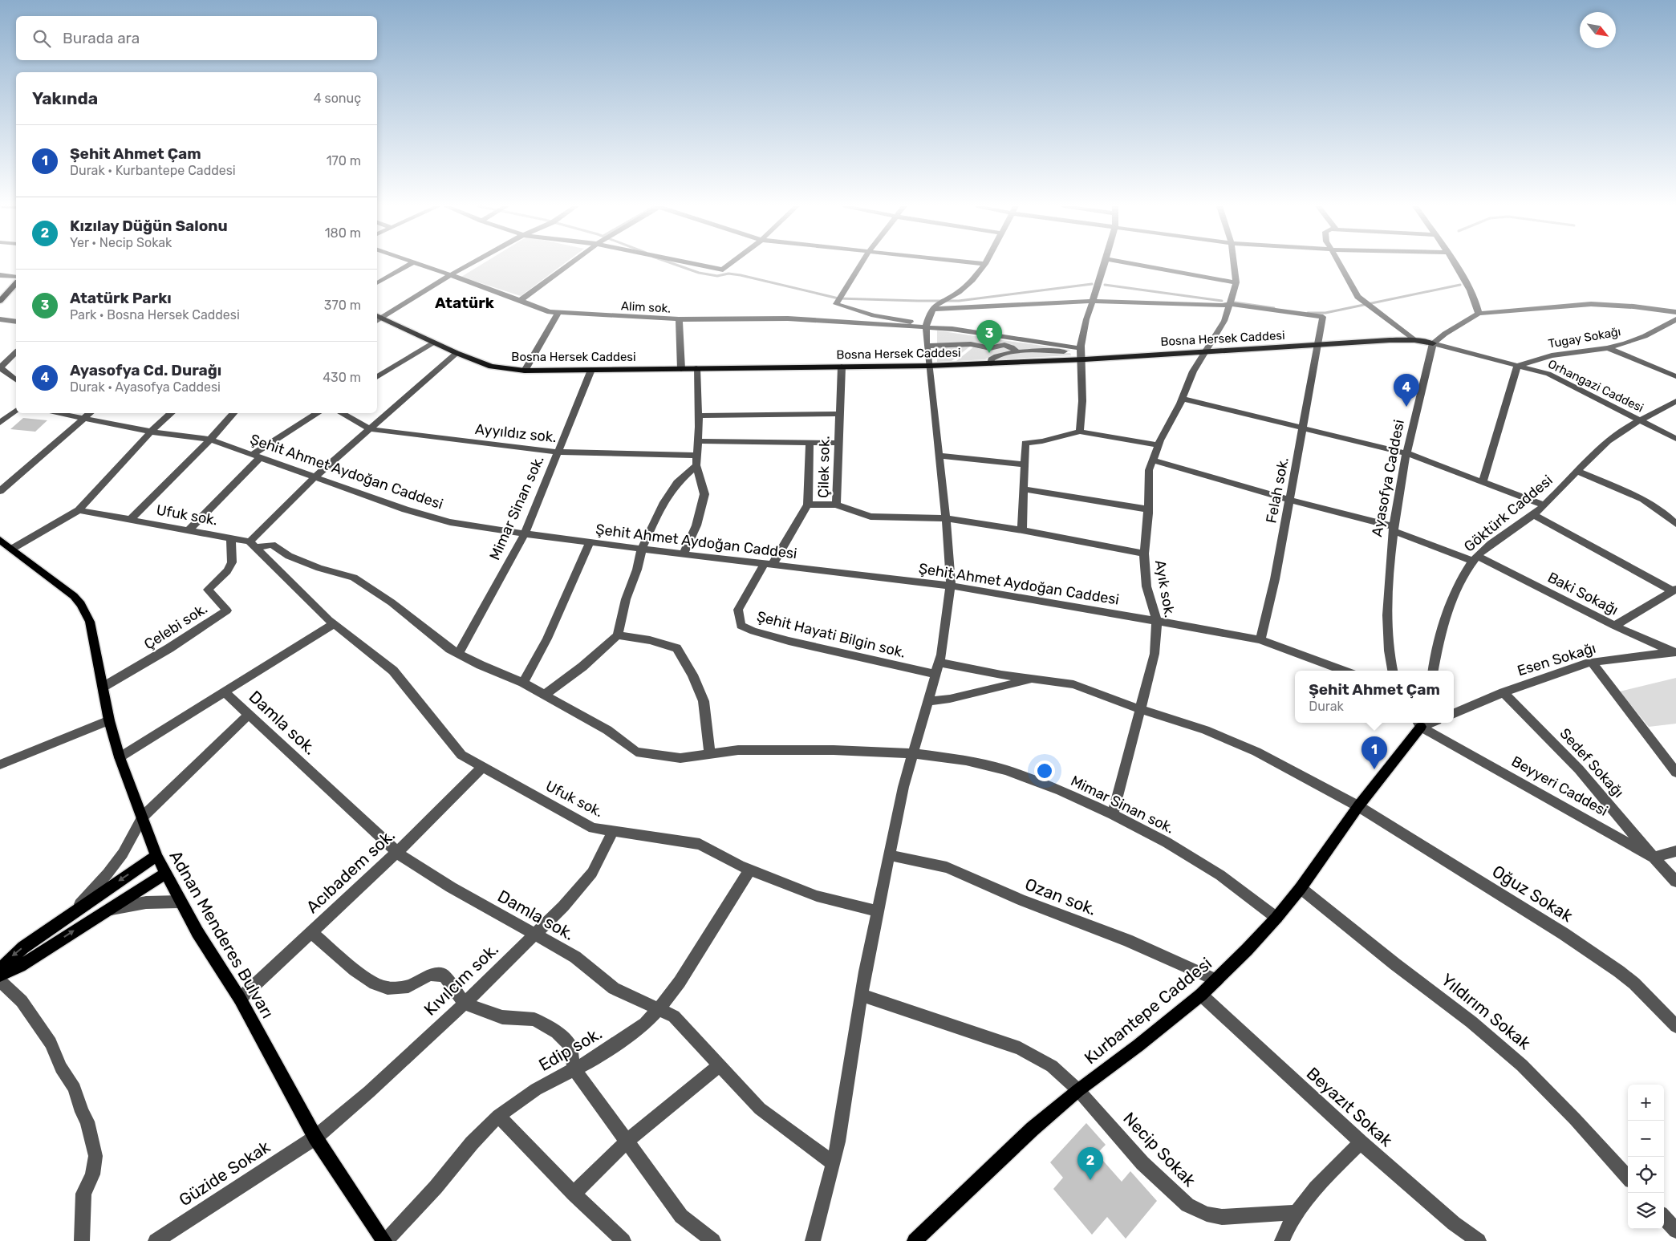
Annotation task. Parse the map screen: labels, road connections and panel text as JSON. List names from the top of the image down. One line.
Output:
{"streets":{"main road":["Bosna Hersek Caddesi","Adnan Menderes Bulvarı","Kurbantepe Caddesi"],"street":["Alim sok.","Tugay Sokağı","Orhangazi Caddesi","Ayyıldız sok.","Çilek sok.","Şehit Ahmet Aydoğan Caddesi","Ayasofya Caddesi","Felah sok.","Mimar Sinan sok.","Göktürk Caddesi","Ufuk sok.","Ayık sok.","Baki Sokağı","Çelebi sok.","Şehit Hayati Bilgin sok.","Esen Sokağı","Damla sok.","Sedef Sokağı","Beyyeri Caddesi","Acıbadem sok.","Oğuz Sokak","Ozan sok.","Kıvılcım sok.","Yıldırım Sokak","Edip sok.","Beyazıt Sokak","Necip Sokak","Güzide Sokak"]},"crossings":[["Tugay Sokağı","Orhangazi Caddesi"],["Bosna Hersek Caddesi","Orhangazi Caddesi"],["Bosna Hersek Caddesi","Çilek sok."],["Bosna Hersek Caddesi","Ayasofya Caddesi"],["Bosna Hersek Caddesi","Felah sok."],["Bosna Hersek Caddesi","Mimar Sinan sok."],["Bosna Hersek Caddesi","Ayık sok."],["Orhangazi Caddesi","Ayasofya Caddesi"],["Orhangazi Caddesi","Göktürk Caddesi"],["Ayyıldız sok.","Mimar Sinan sok."],["Çilek sok.","Ayık sok."],["Şehit Ahmet Aydoğan Caddesi","Felah sok."],["Şehit Ahmet Aydoğan Caddesi","Mimar Sinan sok."],["Şehit Ahmet Aydoğan Caddesi","Ayık sok."],["Şehit Ahmet Aydoğan Caddesi","Şehit Hayati Bilgin sok."],["Ayasofya Caddesi","Baki Sokağı"],["Felah sok.","Ayık sok."],["Felah sok.","Baki Sokağı"],["Mimar Sinan sok.","Ufuk sok."],["Mimar Sinan sok.","Ayık sok."],["Mimar Sinan sok.","Kurbantepe Caddesi"],["Göktürk Caddesi","Baki Sokağı"],["Ufuk sok.","Çelebi sok."],["Ufuk sok.","Acıbadem sok."],["Ufuk sok.","Kıvılcım sok."],["Ufuk sok.","Edip sok."],["Ayık sok.","Baki Sokağı"],["Ayık sok.","Oğuz Sokak"],["Baki Sokağı","Esen Sokağı"],["Çelebi sok.","Adnan Menderes Bulvarı"],["Şehit Hayati Bilgin sok.","Oğuz Sokak"],["Esen Sokağı","Sedef Sokağı"],["Damla sok.","Acıbadem sok."],["Damla sok.","Kıvılcım sok."],["Damla sok.","Edip sok."],["Sedef Sokağı","Beyyeri Caddesi"],["Acıbadem sok.","Adnan Menderes Bulvarı"],["Oğuz Sokak","Kurbantepe Caddesi"],["Ozan sok.","Kurbantepe Caddesi"],["Adnan Menderes Bulvarı","Kıvılcım sok."],["Adnan Menderes Bulvarı","Edip sok."],["Adnan Menderes Bulvarı","Güzide Sokak"],["Kıvılcım sok.","Güzide Sokak"],["Kurbantepe Caddesi","Yıldırım Sokak"],["Kurbantepe Caddesi","Beyazıt Sokak"],["Kurbantepe Caddesi","Necip Sokak"]],"districts":["Atatürk"],"north":"bottom right","page":{"search":"Burada ara","heading":["Yakında","4 sonuç"],"list":[{"mark":"1","name":"Şehit Ahmet Çam","note":"Durak · Kurbantepe Caddesi","value":"170 m"},{"mark":"2","name":"Kızılay Düğün Salonu","note":"Yer · Necip Sokak","value":"180 m"},{"mark":"3","name":"Atatürk Parkı","note":"Park · Bosna Hersek Caddesi","value":"370 m"},{"mark":"4","name":"Ayasofya Cd. Durağı","note":"Durak · Ayasofya Caddesi","value":"430 m"}],"pins":["3","4","1","2"],"popup":["Şehit Ahmet Çam","Durak"],"map_buttons":["+","−"]}}
